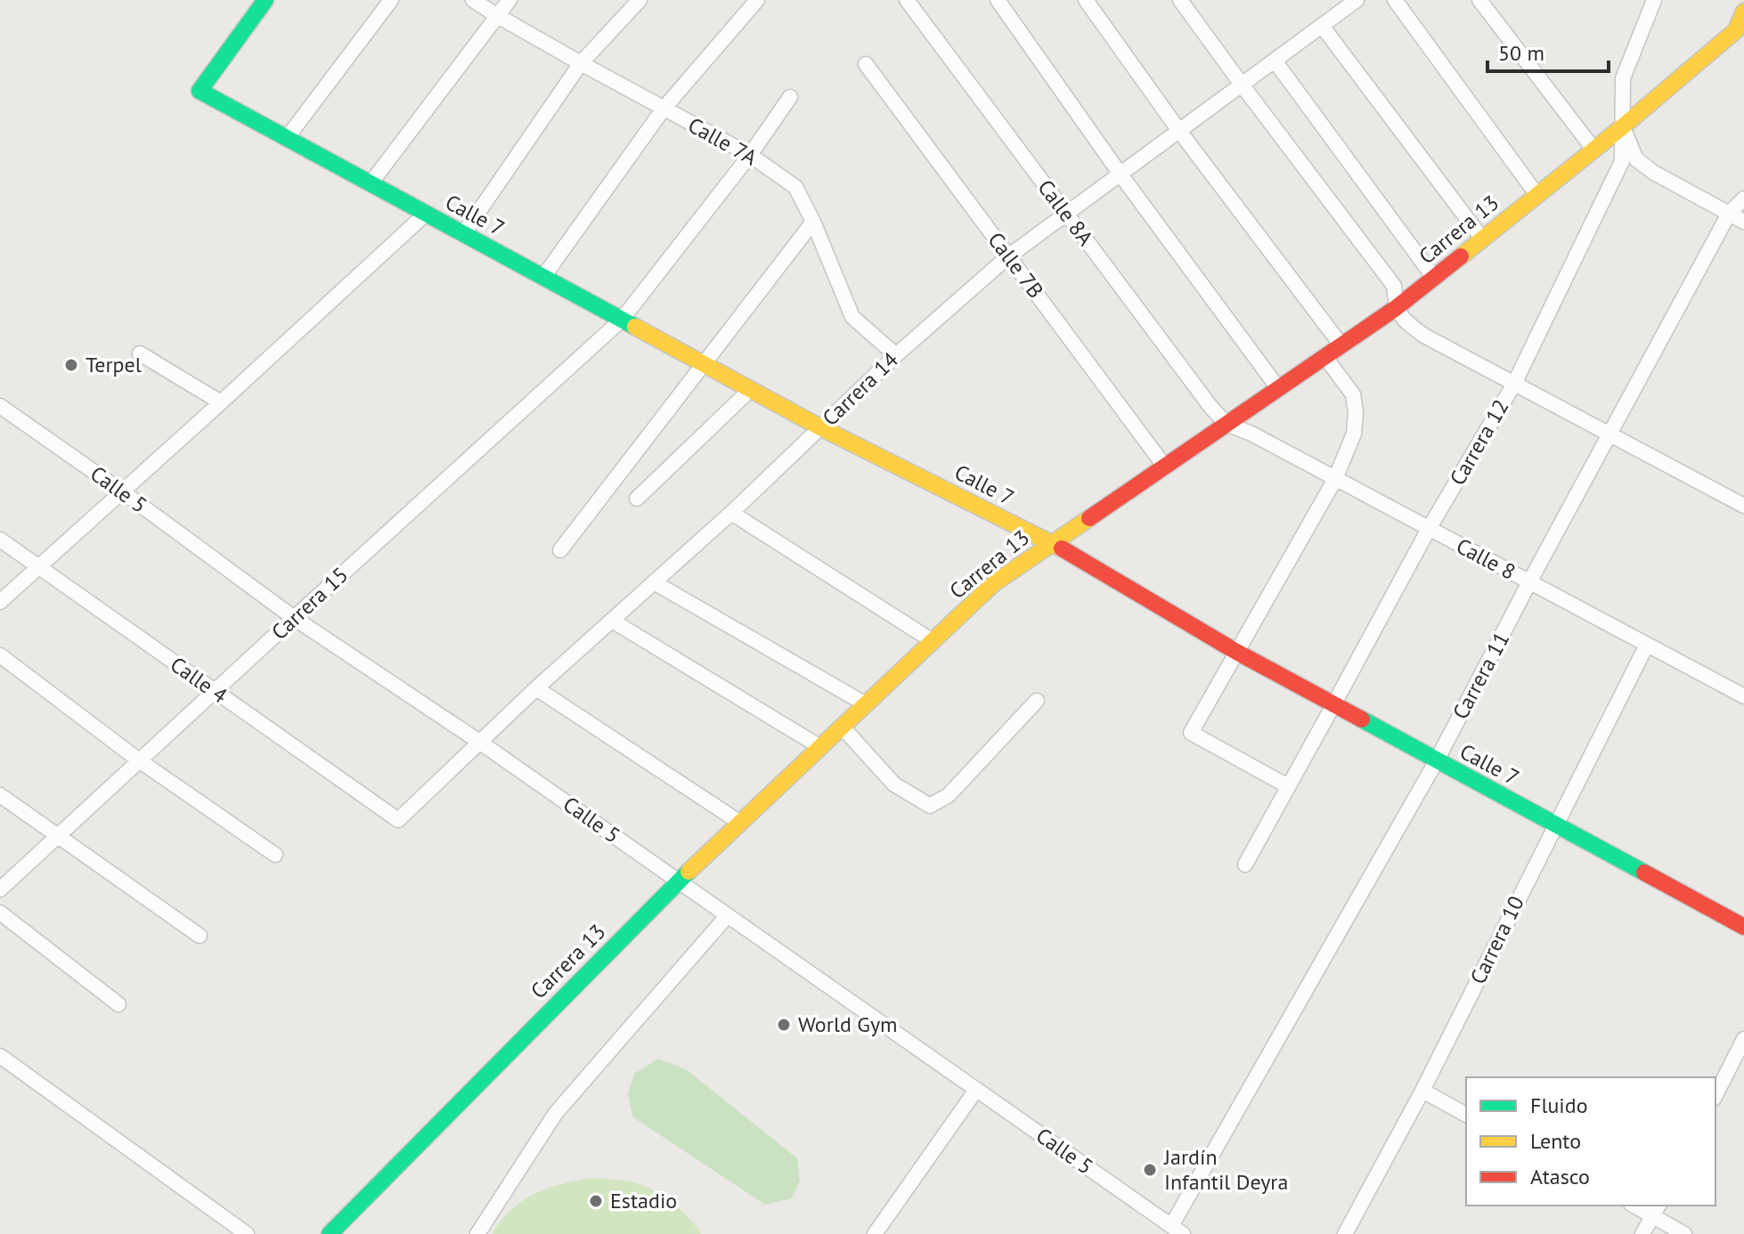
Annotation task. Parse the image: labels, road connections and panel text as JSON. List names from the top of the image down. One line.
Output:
{"streets":{"street":["Calle 7A","Calle 8A","Calle 7","Carrera 13","Calle 7B","Carrera 14","Carrera 12","Calle 5","Calle 8","Carrera 15","Carrera 11","Calle 4","Carrera 10"]},"crossings":[["Calle 7A","Carrera 14"],["Calle 8A","Carrera 13"],["Calle 8A","Carrera 14"],["Calle 8A","Calle 8"],["Calle 7","Carrera 13"],["Calle 7","Carrera 14"],["Calle 7","Carrera 12"],["Calle 7","Carrera 15"],["Calle 7","Carrera 11"],["Calle 7","Carrera 10"],["Carrera 13","Calle 7B"],["Carrera 13","Carrera 12"],["Carrera 13","Calle 5"],["Carrera 13","Calle 8"],["Calle 7B","Carrera 14"],["Carrera 14","Calle 5"],["Carrera 14","Calle 4"],["Carrera 12","Calle 8"],["Calle 5","Carrera 15"],["Calle 5","Carrera 11"],["Calle 8","Carrera 11"],["Calle 8","Carrera 10"],["Carrera 15","Calle 4"]],"places":["Terpel","World Gym","Jardín Infantil Deyra","Estadio"],"legend":["Fluido","Lento","Atasco"],"scale_bar":"50 m"}
